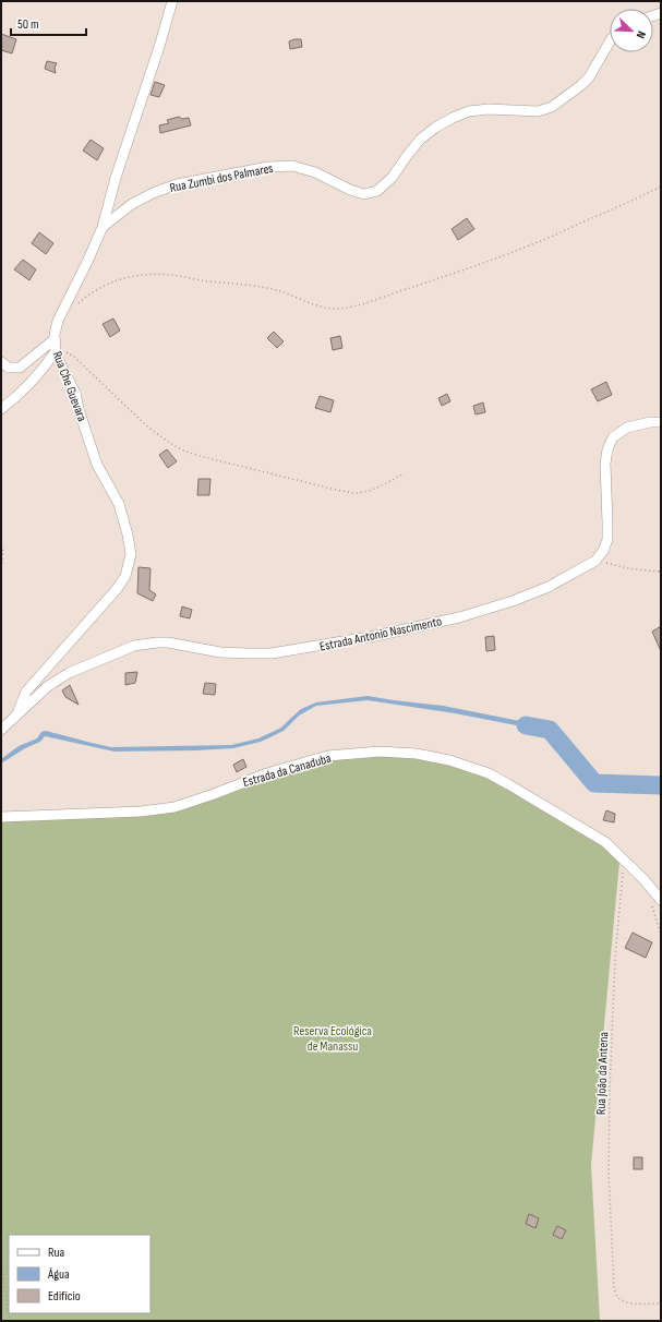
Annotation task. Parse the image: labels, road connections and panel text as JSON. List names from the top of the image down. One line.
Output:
{"streets":{"street":["Rua Zumbi dos Palmares","Rua Che Guevara","Estrada Antonio Nascimento","Estrada da Canaduba"],"path":["Rua João da Antena"]},"crossings":[["Rua Zumbi dos Palmares","Rua Che Guevara"],["Rua Che Guevara","Estrada Antonio Nascimento"],["Estrada da Canaduba","Rua João da Antena"]],"parks":["Reserva Ecológica de Manassu"],"legend":["Rua","Água","Edifício"],"scale_bar":"50 m","north":"bottom right"}
